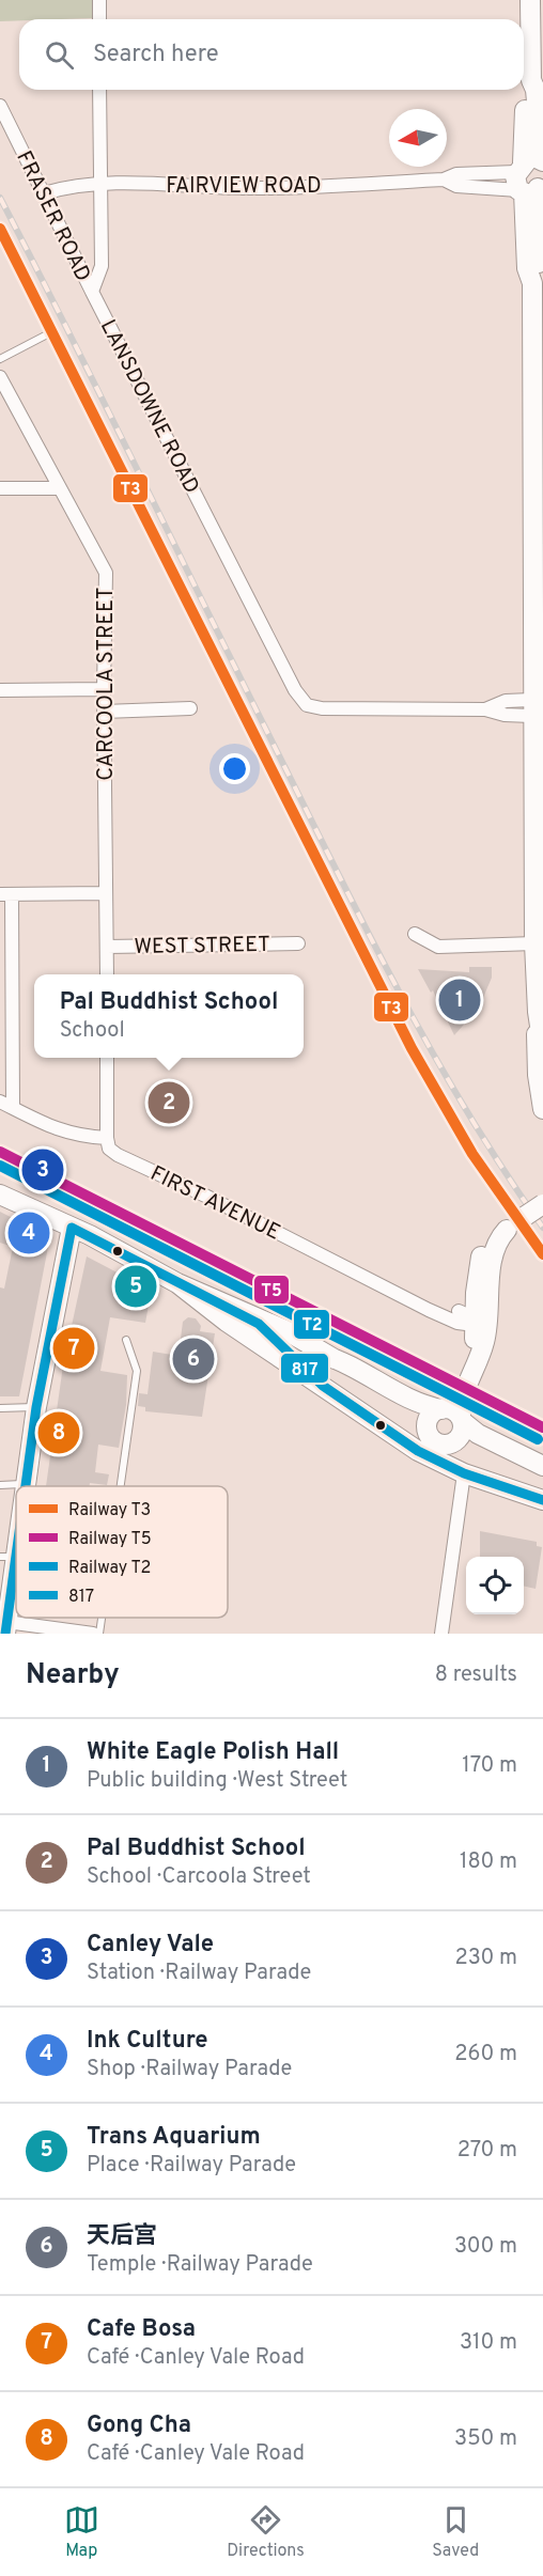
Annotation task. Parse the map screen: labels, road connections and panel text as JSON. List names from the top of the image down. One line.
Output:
{"streets":{"street":["FAIRVIEW ROAD","FRASER ROAD","LANSDOWNE ROAD","CARCOOLA STREET","WEST STREET","FIRST AVENUE"]},"crossings":[["FAIRVIEW ROAD","FRASER ROAD"],["FRASER ROAD","LANSDOWNE ROAD"],["CARCOOLA STREET","WEST STREET"]],"lines":["rail line T3","rail line T5","rail line T2","transit line 817"],"legend":["Railway T3","Railway T5","Railway T2","817"],"north":"left","page":{"search":"Search here","popup":["Pal Buddhist School","School"],"pins":["1","2","3","4","5","7","6","8"],"heading":["Nearby","8 results"],"list":[{"mark":"1","name":"White Eagle Polish Hall","note":"Public building · West Street","value":"170 m"},{"mark":"2","name":"Pal Buddhist School","note":"School · Carcoola Street","value":"180 m"},{"mark":"3","name":"Canley Vale","note":"Station · Railway Parade","value":"230 m"},{"mark":"4","name":"Ink Culture","note":"Shop · Railway Parade","value":"260 m"},{"mark":"5","name":"Trans Aquarium","note":"Place · Railway Parade","value":"270 m"},{"mark":"6","name":"天后宫","note":"Temple · Railway Parade","value":"300 m"},{"mark":"7","name":"Cafe Bosa","note":"Café · Canley Vale Road","value":"310 m"},{"mark":"8","name":"Gong Cha","note":"Café · Canley Vale Road","value":"350 m"}],"nav":["Map","Directions","Saved"]}}
